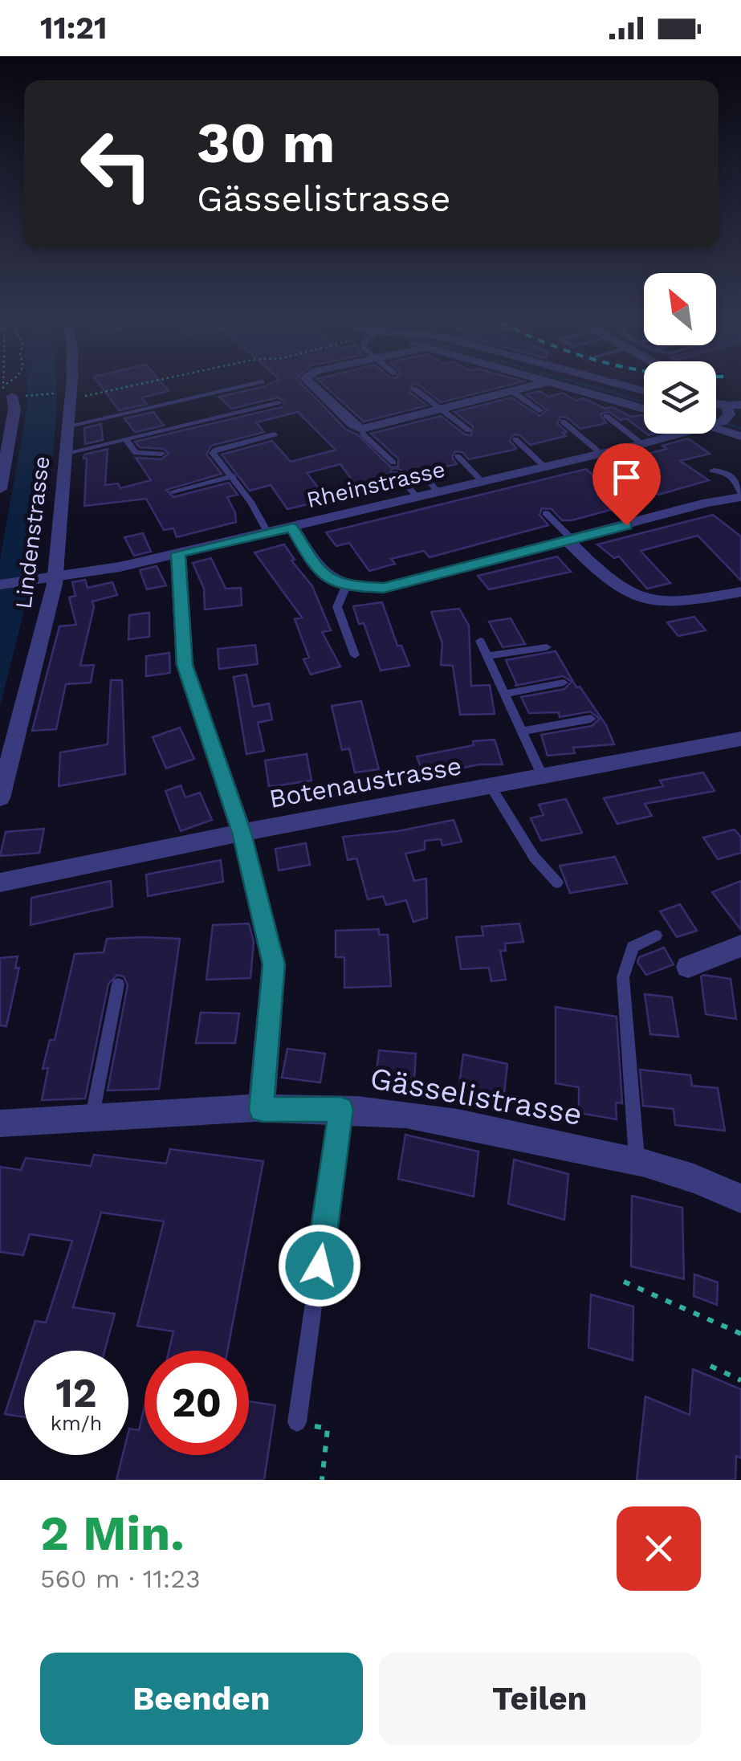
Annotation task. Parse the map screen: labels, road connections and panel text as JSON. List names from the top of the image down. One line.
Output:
{"streets":{"street":["Rheinstrasse","Lindenstrasse","Botenaustrasse","Gässelistrasse"]},"crossings":[["Rheinstrasse","Lindenstrasse"]],"north":"top left","page":{"status":"11:21","turn":["30 m","Gässelistrasse"],"speed":"12 km/h","limit":"20","heading":["2 Min.","560 m · 11:23"],"buttons":["Beenden","Teilen"]}}
